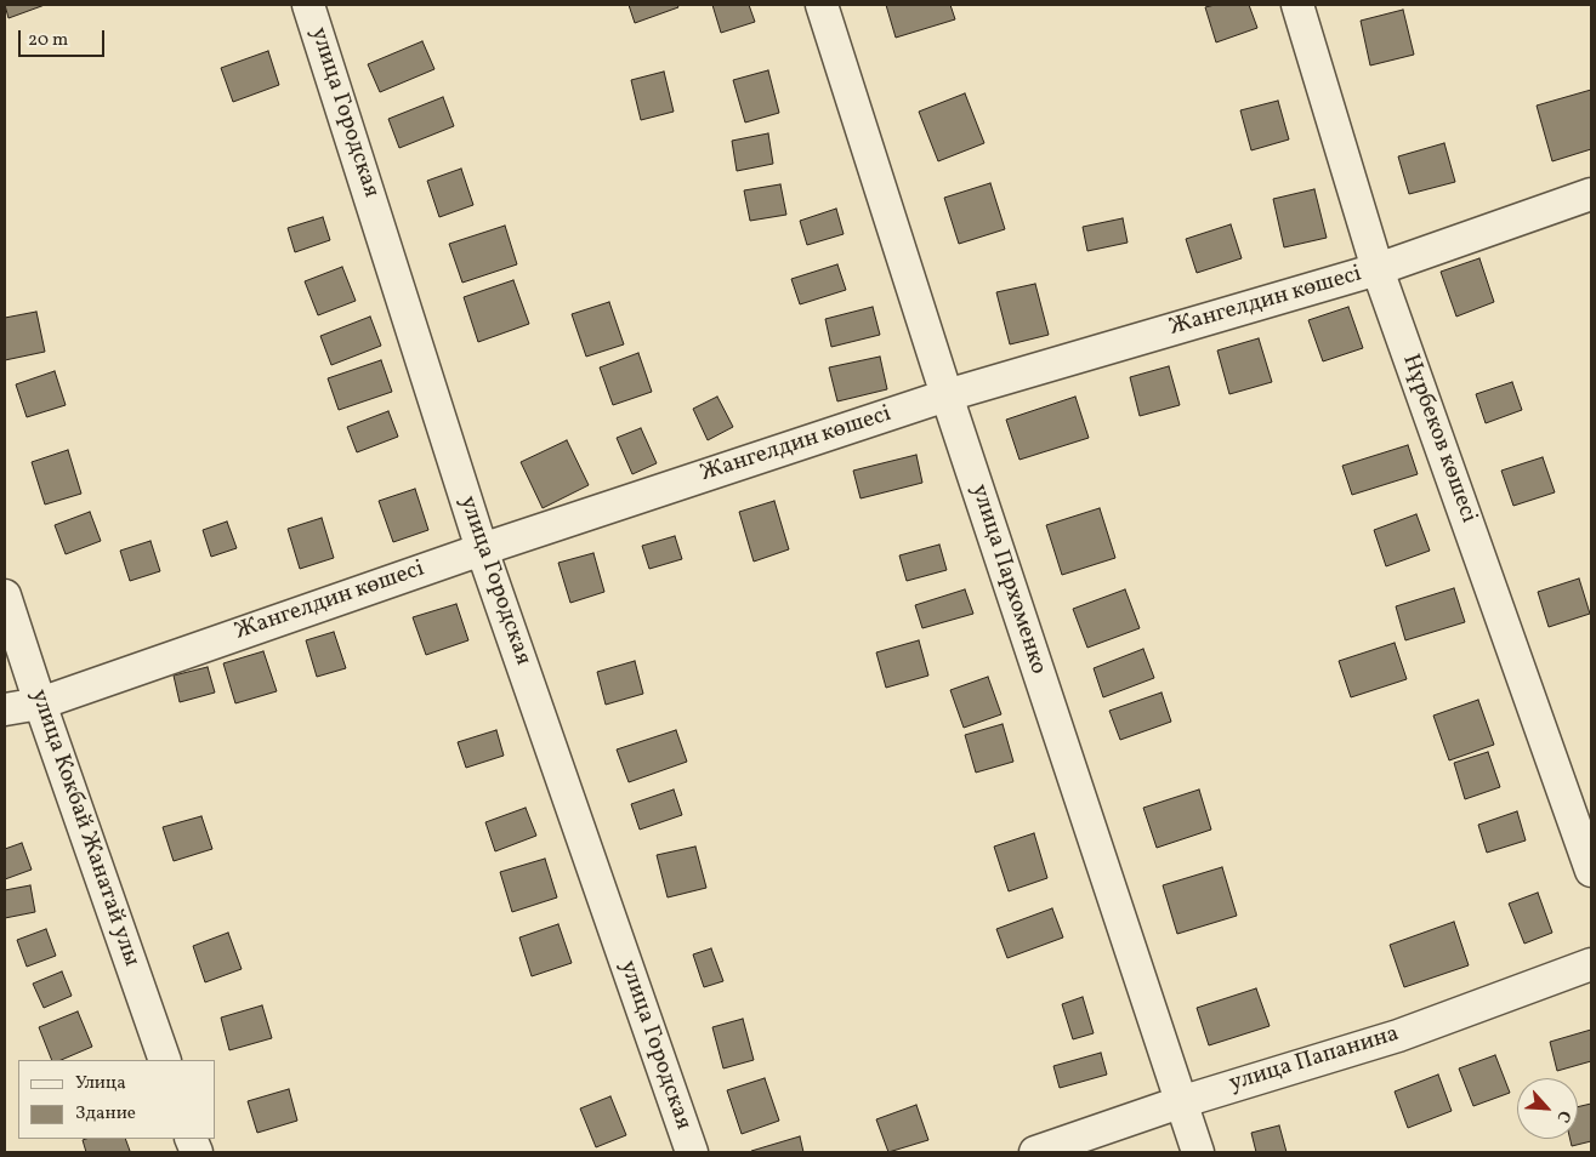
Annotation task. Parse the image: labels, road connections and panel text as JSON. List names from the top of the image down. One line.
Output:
{"streets":{"street":["улица Городская","Жангелдин көшесі","Нұрбеков көшесі","улица Пархоменко","улица Кокбай Жанатай улы","улица Папанина"]},"crossings":[["улица Городская","Жангелдин көшесі"],["Жангелдин көшесі","Нұрбеков көшесі"],["Жангелдин көшесі","улица Пархоменко"],["Жангелдин көшесі","улица Кокбай Жанатай улы"],["улица Пархоменко","улица Папанина"]],"legend":["Улица","Здание"],"scale_bar":"20 m","north":"bottom right"}
